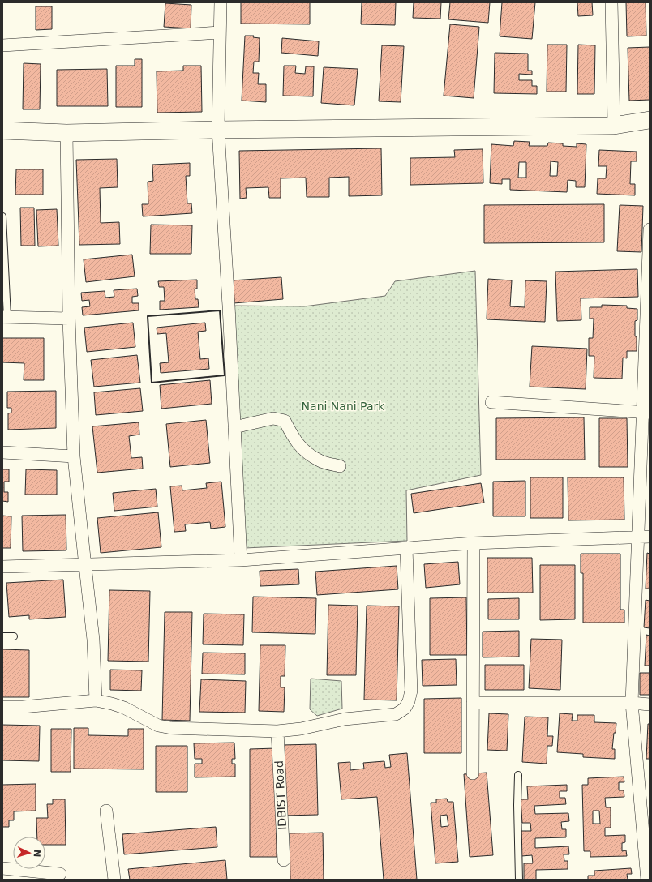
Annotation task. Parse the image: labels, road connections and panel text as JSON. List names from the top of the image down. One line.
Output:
{"streets":{"street":["IDBIST Road"]},"parks":["Nani Nani Park"],"north":"right"}
